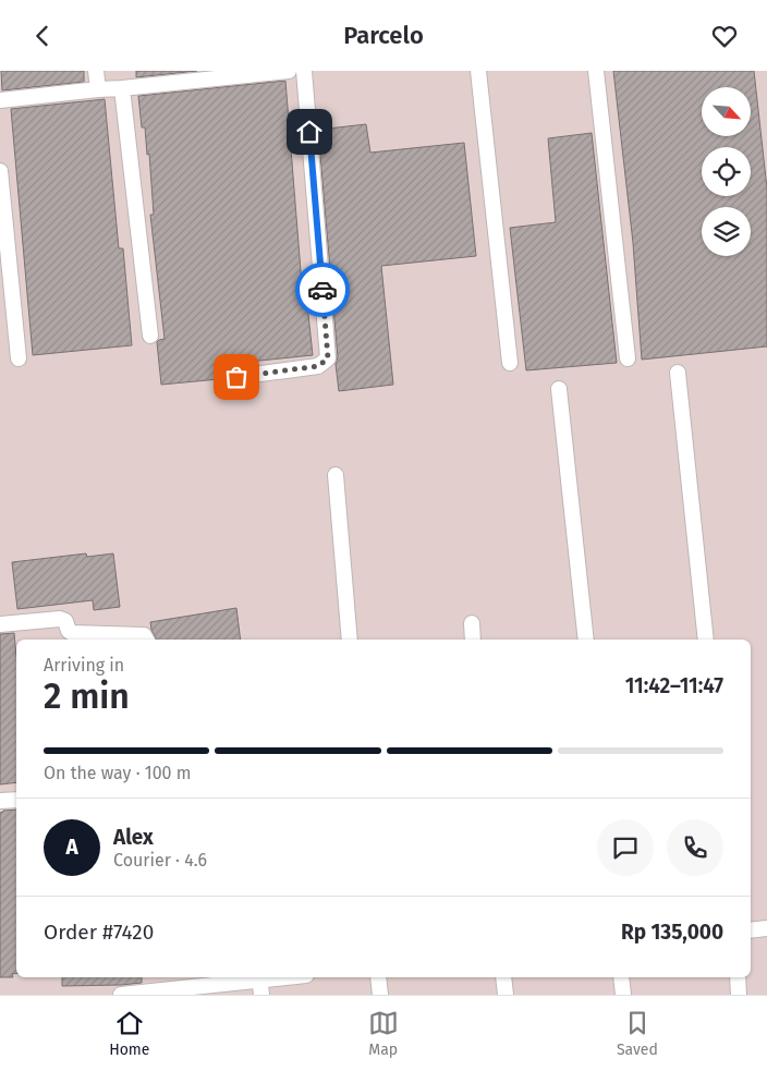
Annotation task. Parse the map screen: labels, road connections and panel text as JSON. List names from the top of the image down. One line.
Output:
{"north":"bottom right","page":{"header":"Parcelo","heading":["2 min","Arriving in","11:42–11:47"],"panel":["Alex","Courier · 4.6","Order #7420","Rp 135,000"],"bar":"On the way · 100 m","round":"A","tabs":["Home","Map","Saved"]}}
